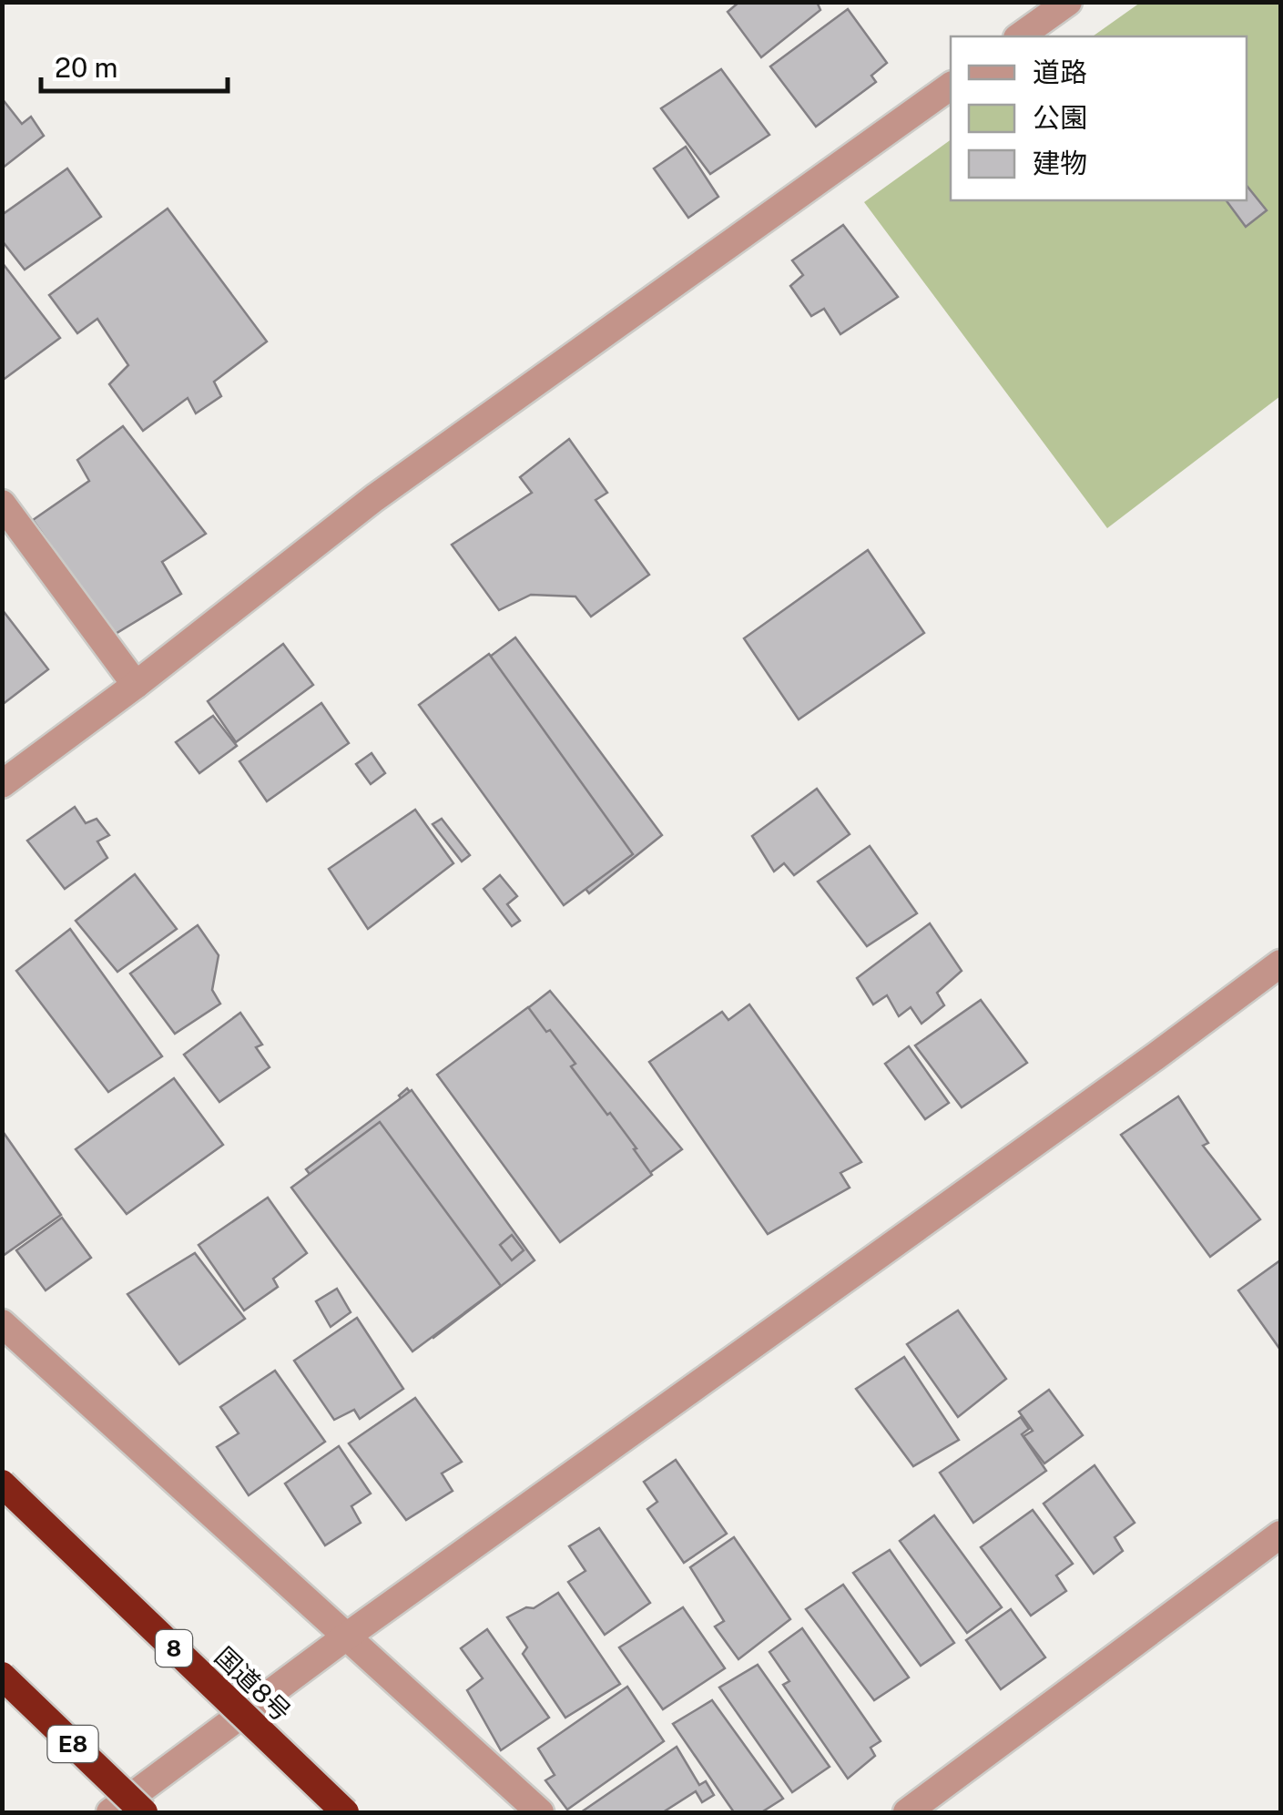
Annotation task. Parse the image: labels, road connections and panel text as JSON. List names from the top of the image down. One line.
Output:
{"streets":{"highway":["8","国道8号","E8"]},"legend":["道路","公園","建物"],"scale_bar":"20 m"}
